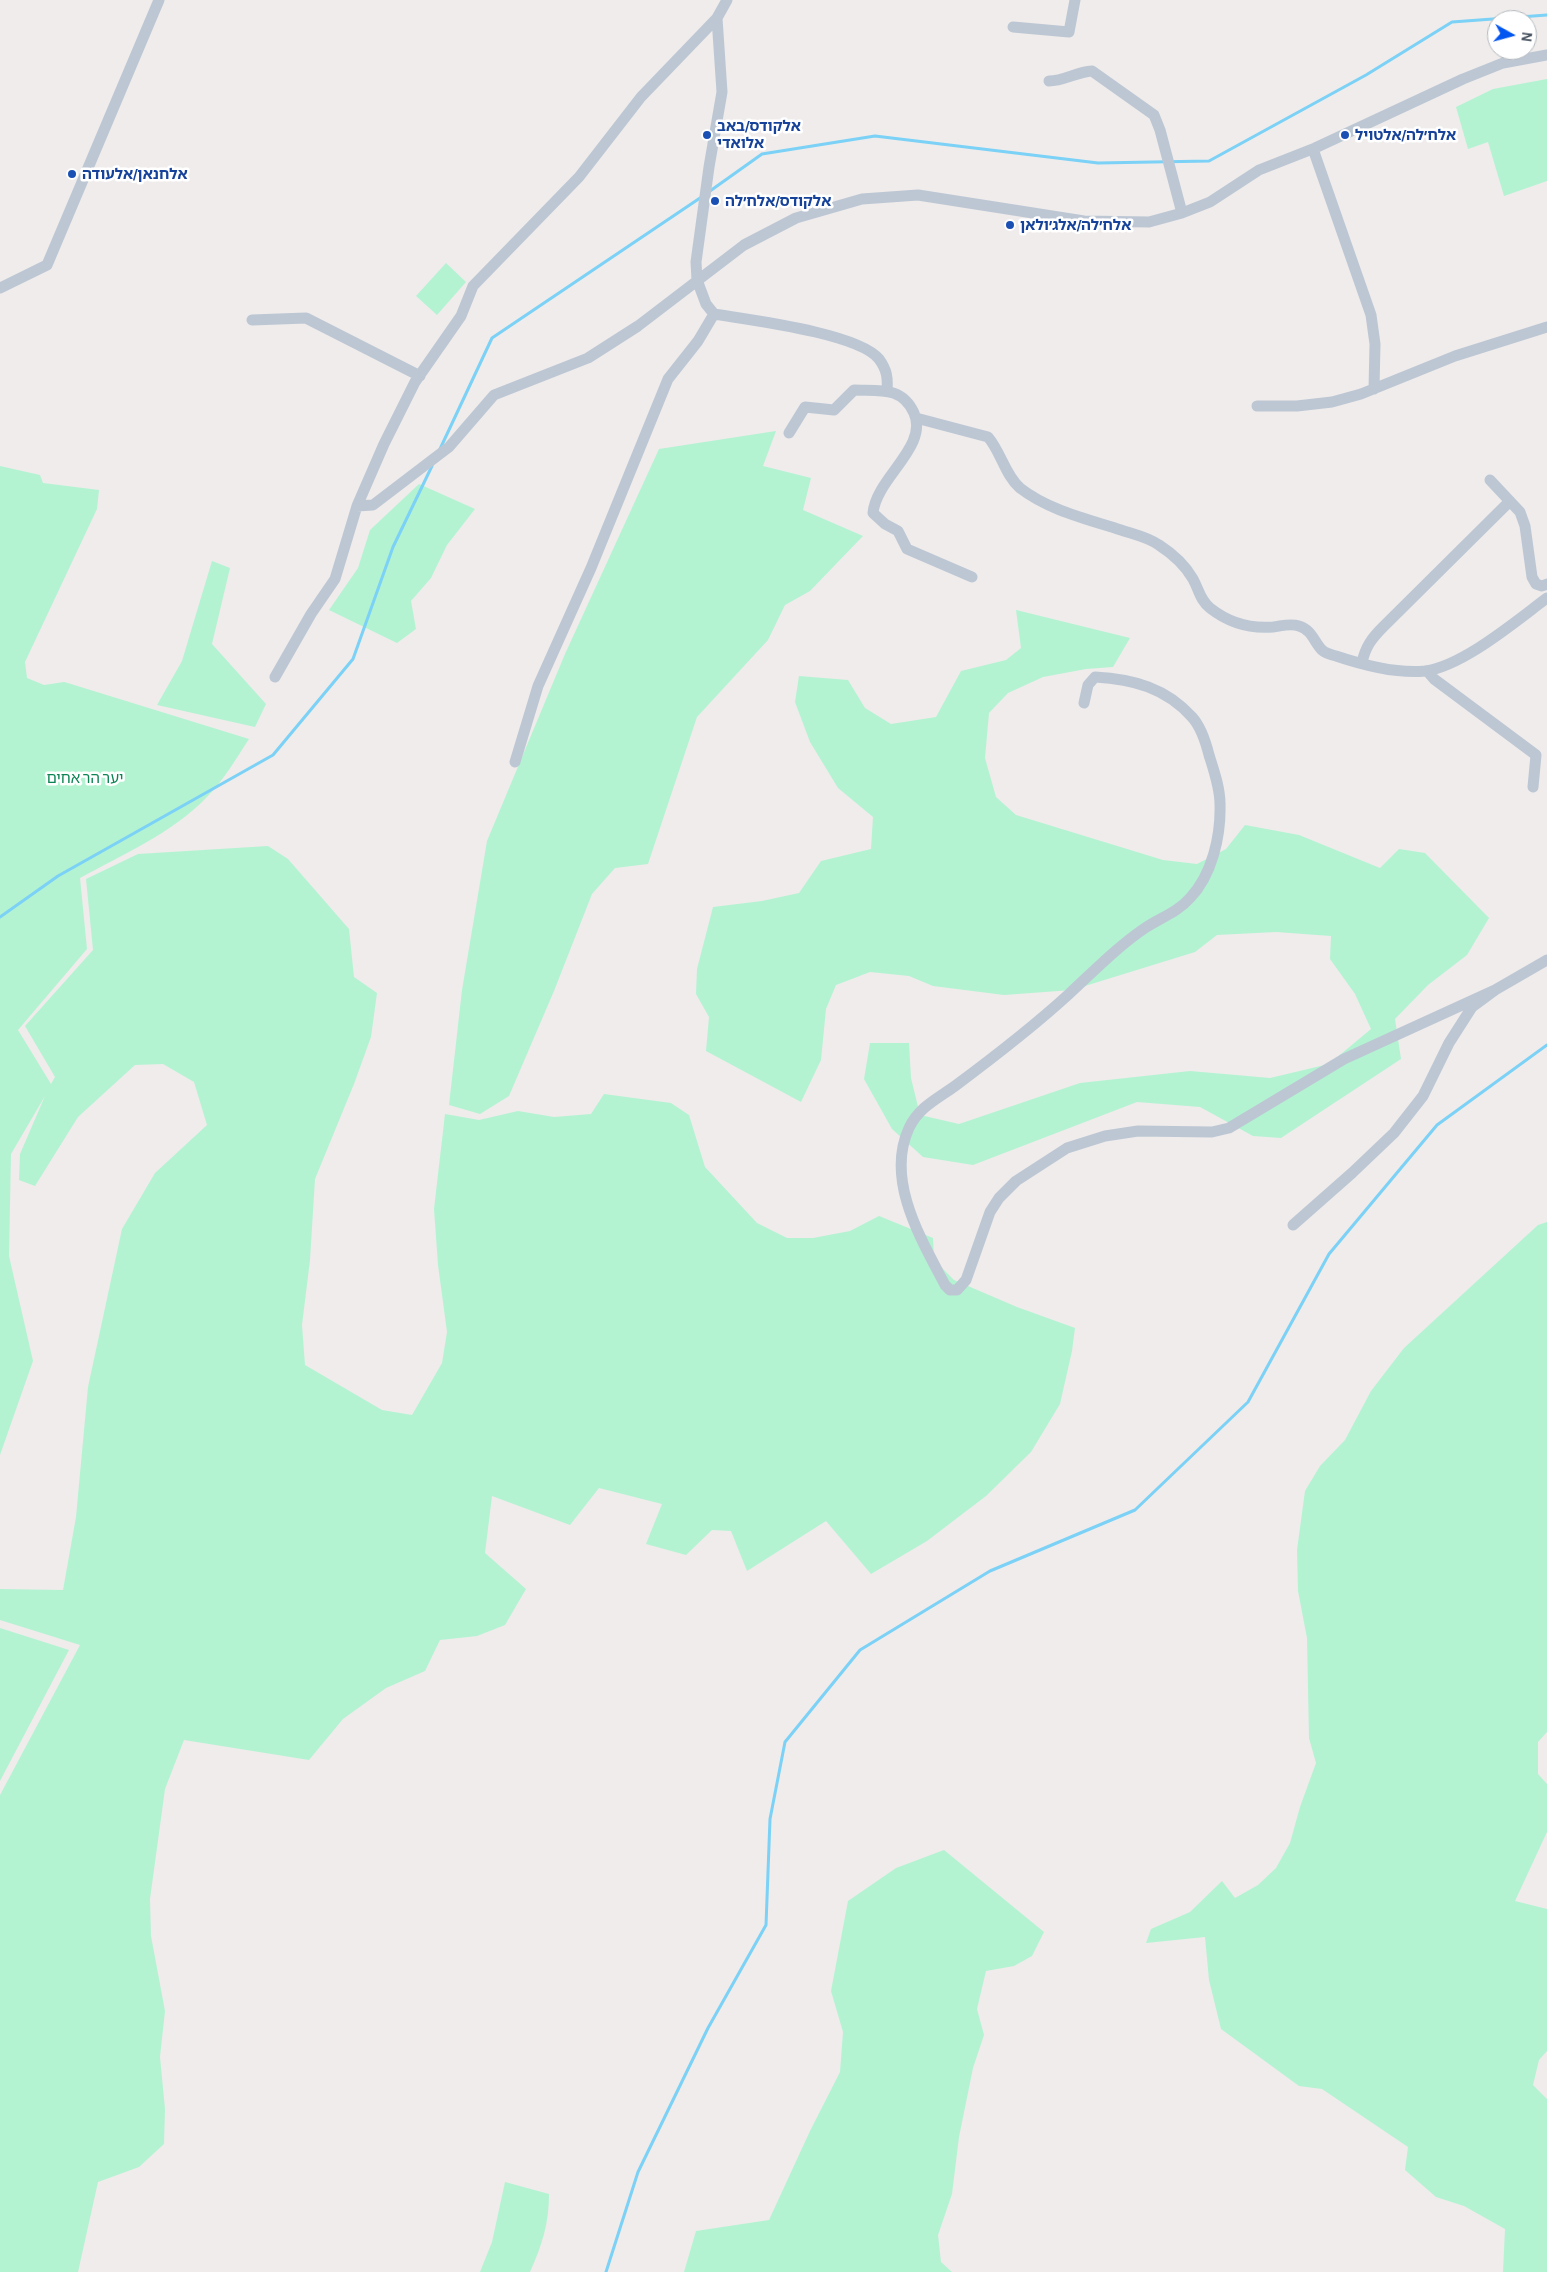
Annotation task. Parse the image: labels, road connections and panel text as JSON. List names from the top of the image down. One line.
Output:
{"parks":["יער הר אחים"],"places":["אלקודס/באב אלואדי","אלח׳לה/אלטויל","אלחנאן/אלעודה","אלקודס/אלח׳לה","אלח׳לה/אלג׳ולאן"],"north":"right"}
